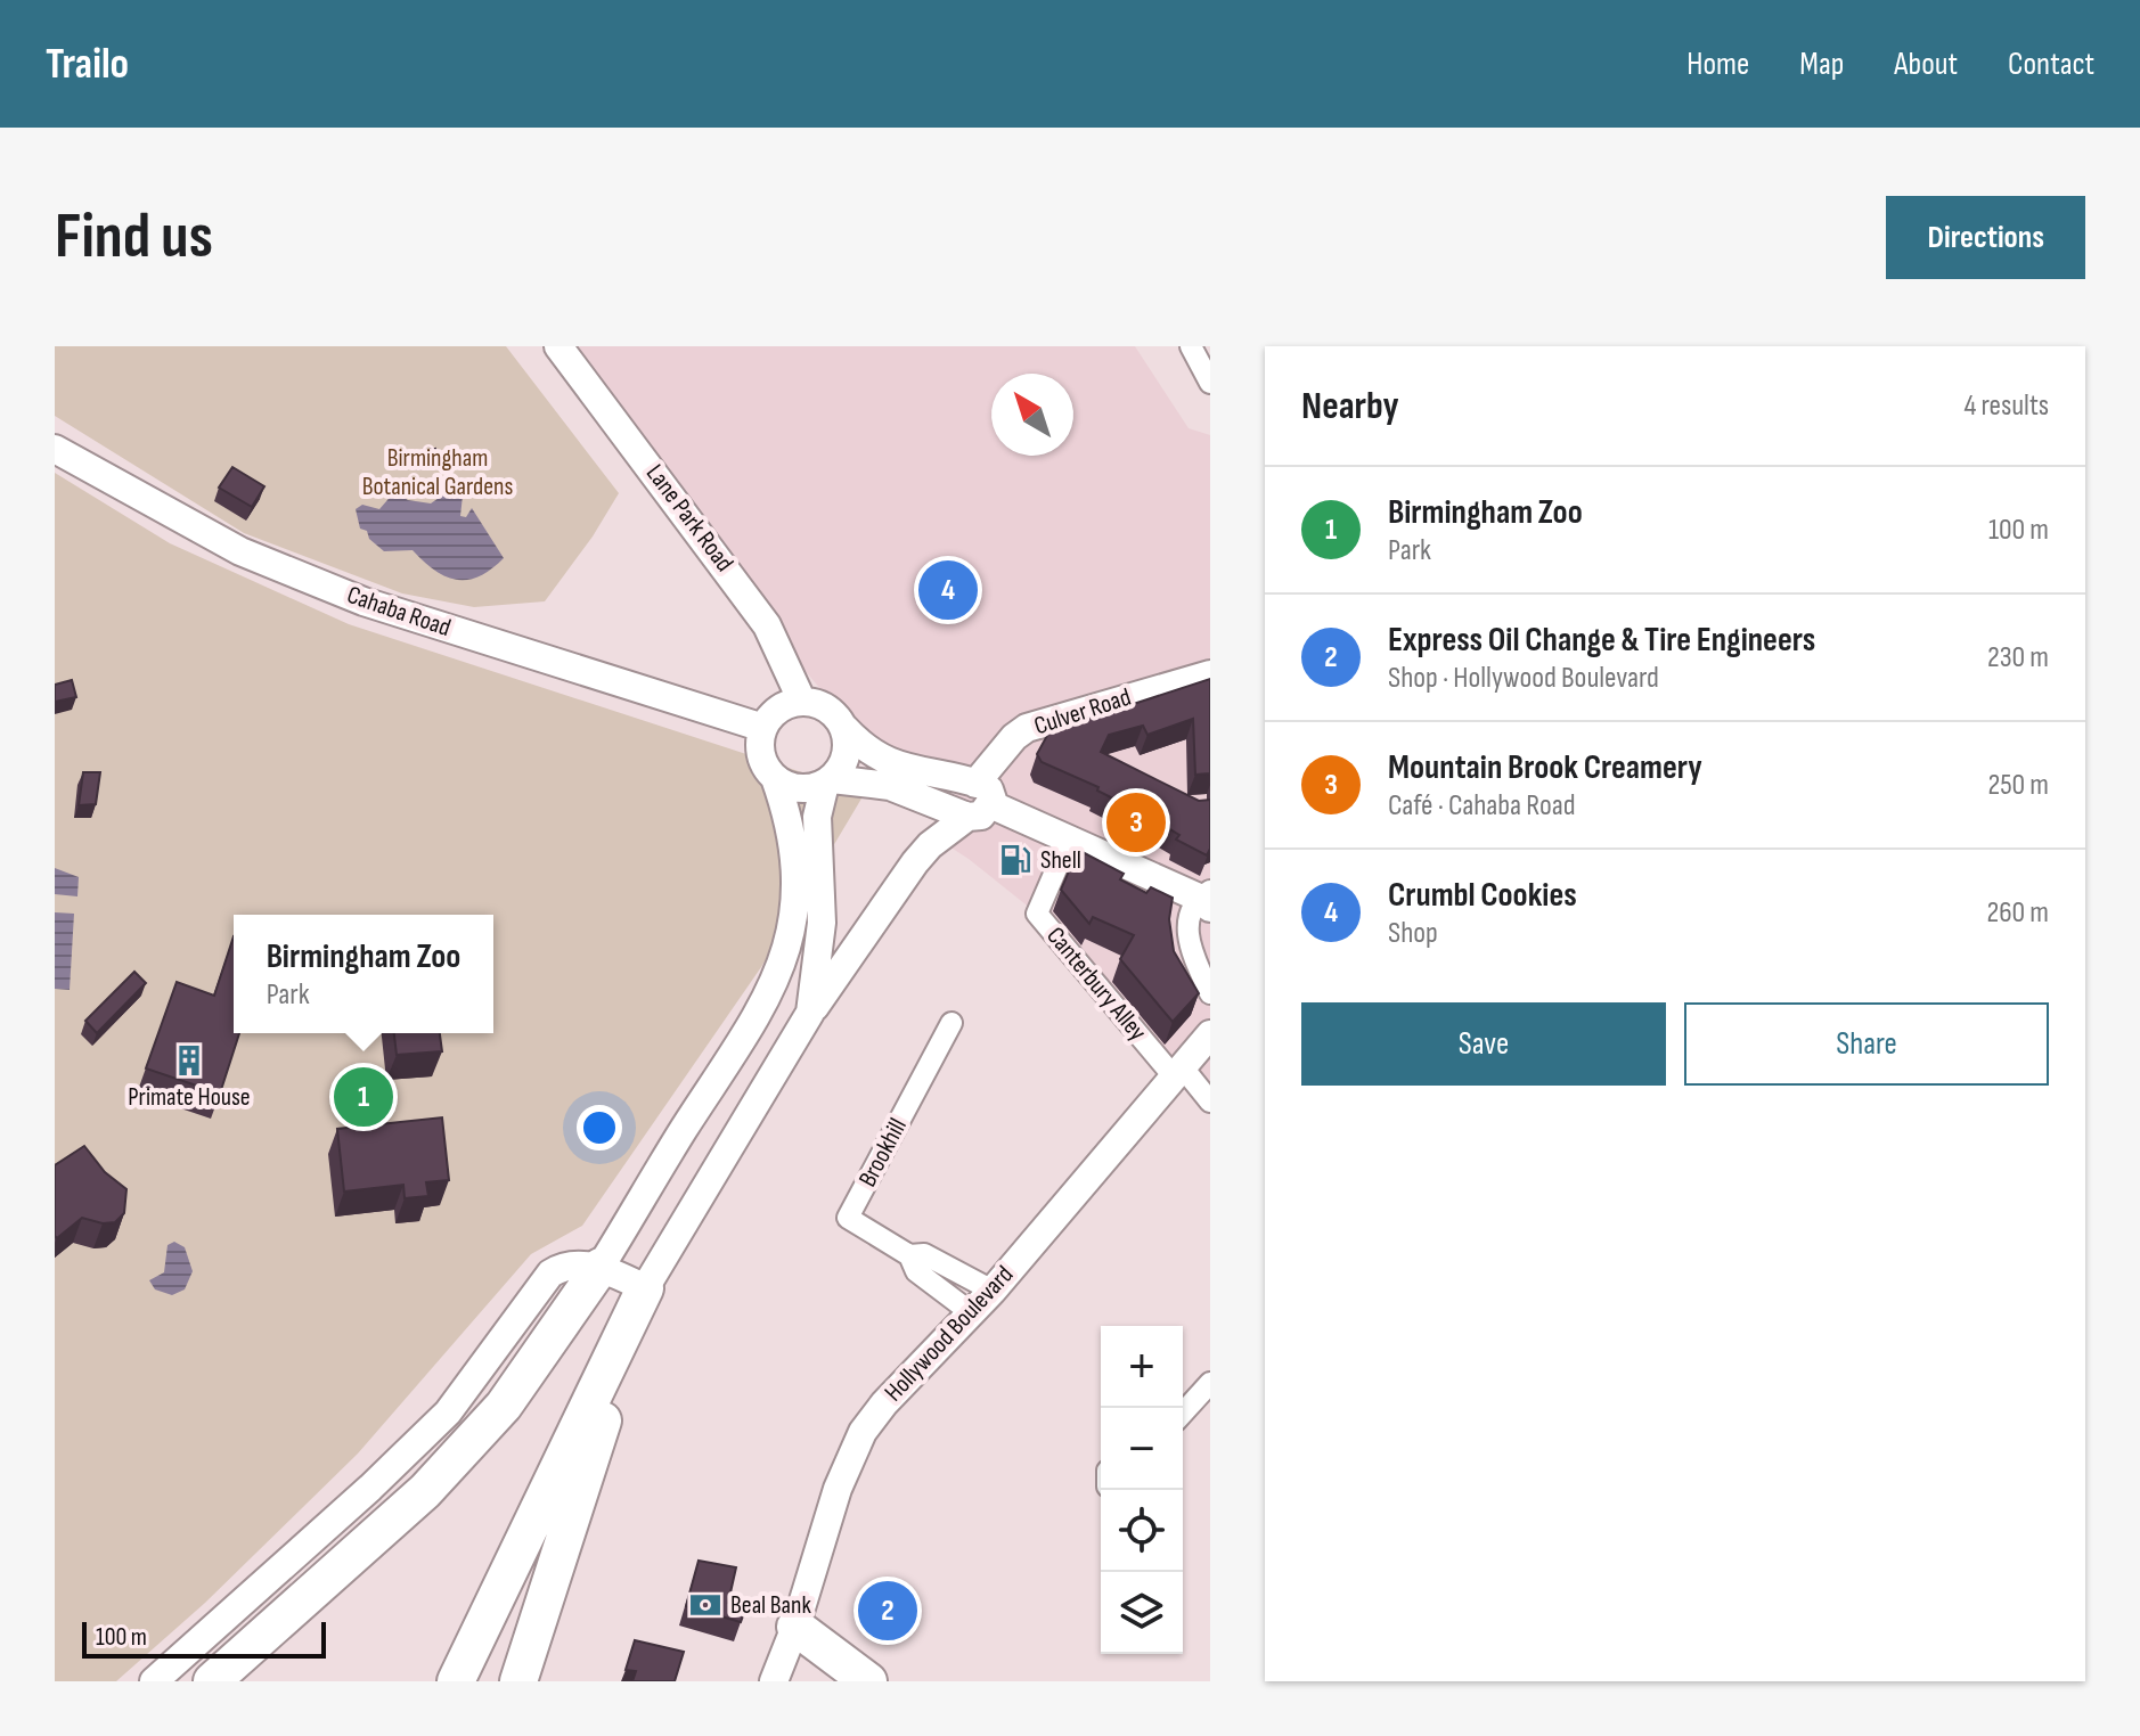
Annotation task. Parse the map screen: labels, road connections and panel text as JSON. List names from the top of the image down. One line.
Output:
{"streets":{"street":["Lane Park Road","Cahaba Road","Culver Road","Canterbury Alley","Brookhill","Hollywood Boulevard"]},"crossings":[["Lane Park Road","Cahaba Road"],["Canterbury Alley","Hollywood Boulevard"],["Brookhill","Hollywood Boulevard"]],"parks":["Birmingham Botanical Gardens"],"places":{"fuel station":["Shell"],"building":["Primate House"],"bank":["Beal Bank"]},"scale_bar":"100 m","north":"top left","page":{"header":"Trailo","nav":["Home","Map","About","Contact"],"buttons":["Directions",["Save","Share"]],"title":"Find us","heading":["Nearby","4 results"],"list":[{"mark":"1","name":"Birmingham Zoo","note":"Park","value":"100 m"},{"mark":"2","name":"Express Oil Change & Tire Engineers","note":"Shop · Hollywood Boulevard","value":"230 m"},{"mark":"3","name":"Mountain Brook Creamery","note":"Café · Cahaba Road","value":"250 m"},{"mark":"4","name":"Crumbl Cookies","note":"Shop","value":"260 m"}],"pins":["4","3","1","2"],"popup":["Birmingham Zoo","Park"],"map_buttons":["+","−"],"scale":"100 m"}}
